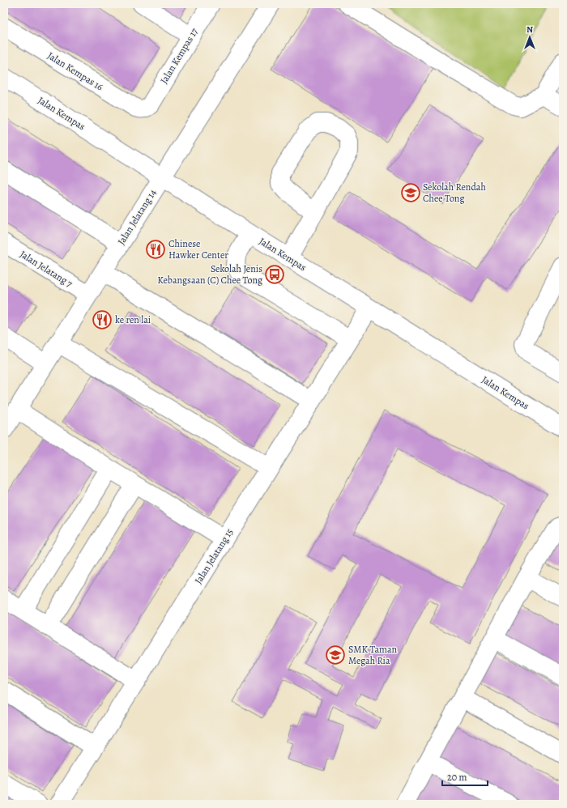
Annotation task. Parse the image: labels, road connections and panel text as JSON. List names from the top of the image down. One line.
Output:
{"streets":{"street":["Jalan Kempas 17","Jalan Kempas 16","Jalan Kempas","Jalan Jelatang 14","Jalan Jelatang 7","Jalan Jelatang 15"]},"crossings":[["Jalan Kempas 17","Jalan Kempas 16"],["Jalan Kempas","Jalan Jelatang 14"],["Jalan Kempas","Jalan Jelatang 15"],["Jalan Jelatang 14","Jalan Jelatang 7"]],"places":{"school or university":["Sekolah Rendah Chee Tong","SMK Taman Megah Ria"],"restaurant":["Chinese Hawker Center","ke ren lai"],"bus stop":["Sekolah Jenis Kebangsaan (C) Chee Tong"]},"scale_bar":"20 m","north":"top"}
